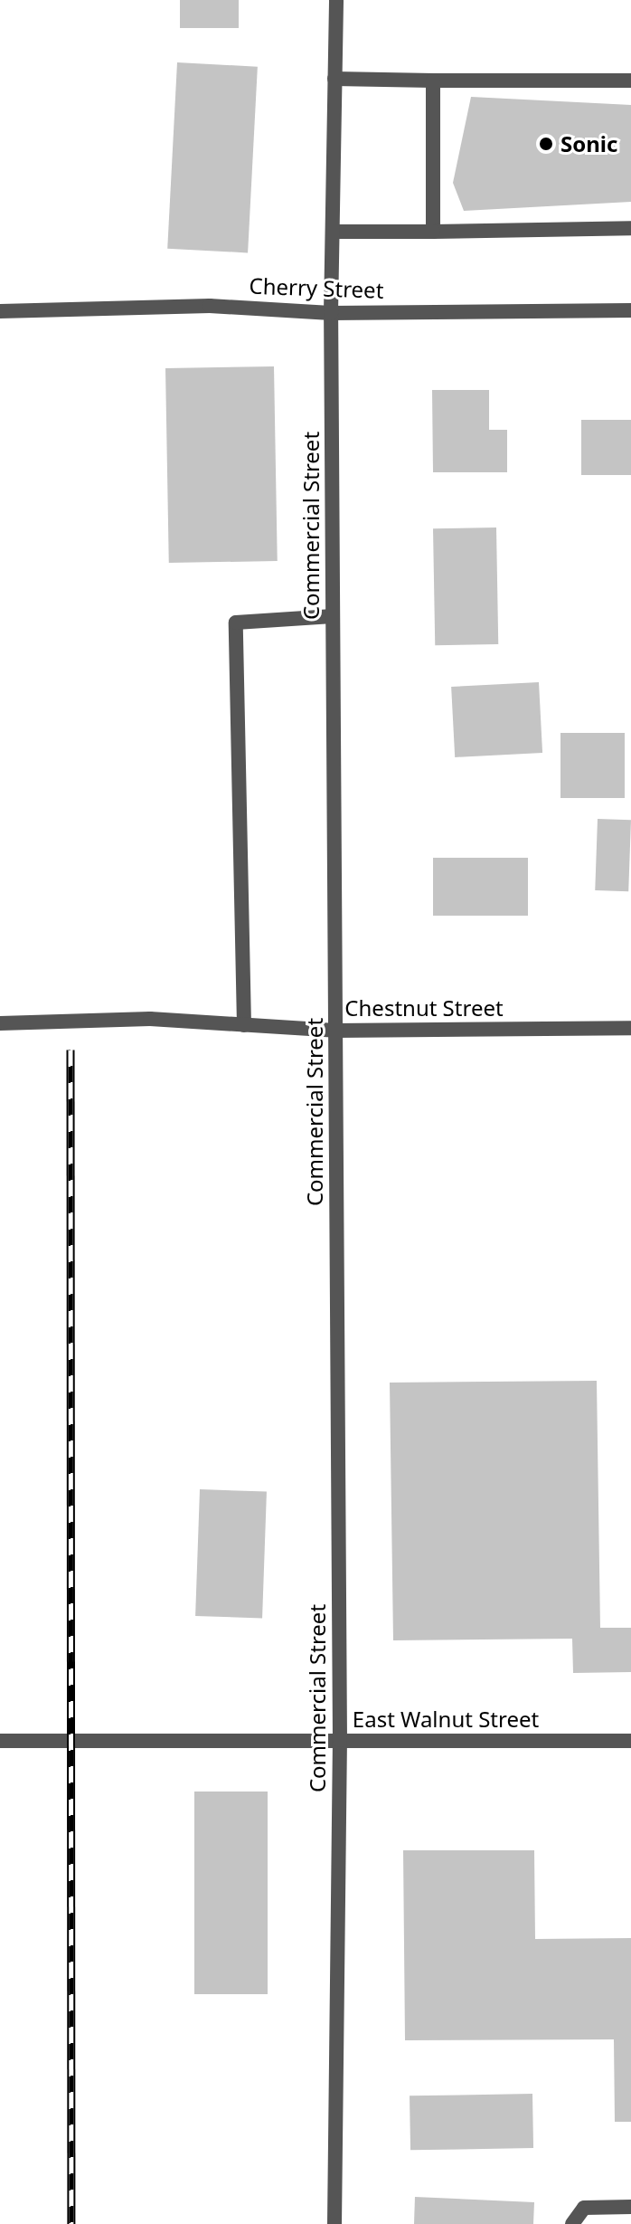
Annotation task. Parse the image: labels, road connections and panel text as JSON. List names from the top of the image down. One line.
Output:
{"streets":{"street":["Cherry Street","Commercial Street","Chestnut Street","East Walnut Street"]},"crossings":[["Cherry Street","Commercial Street"],["Commercial Street","Chestnut Street"],["Commercial Street","East Walnut Street"]],"places":["Sonic"]}
